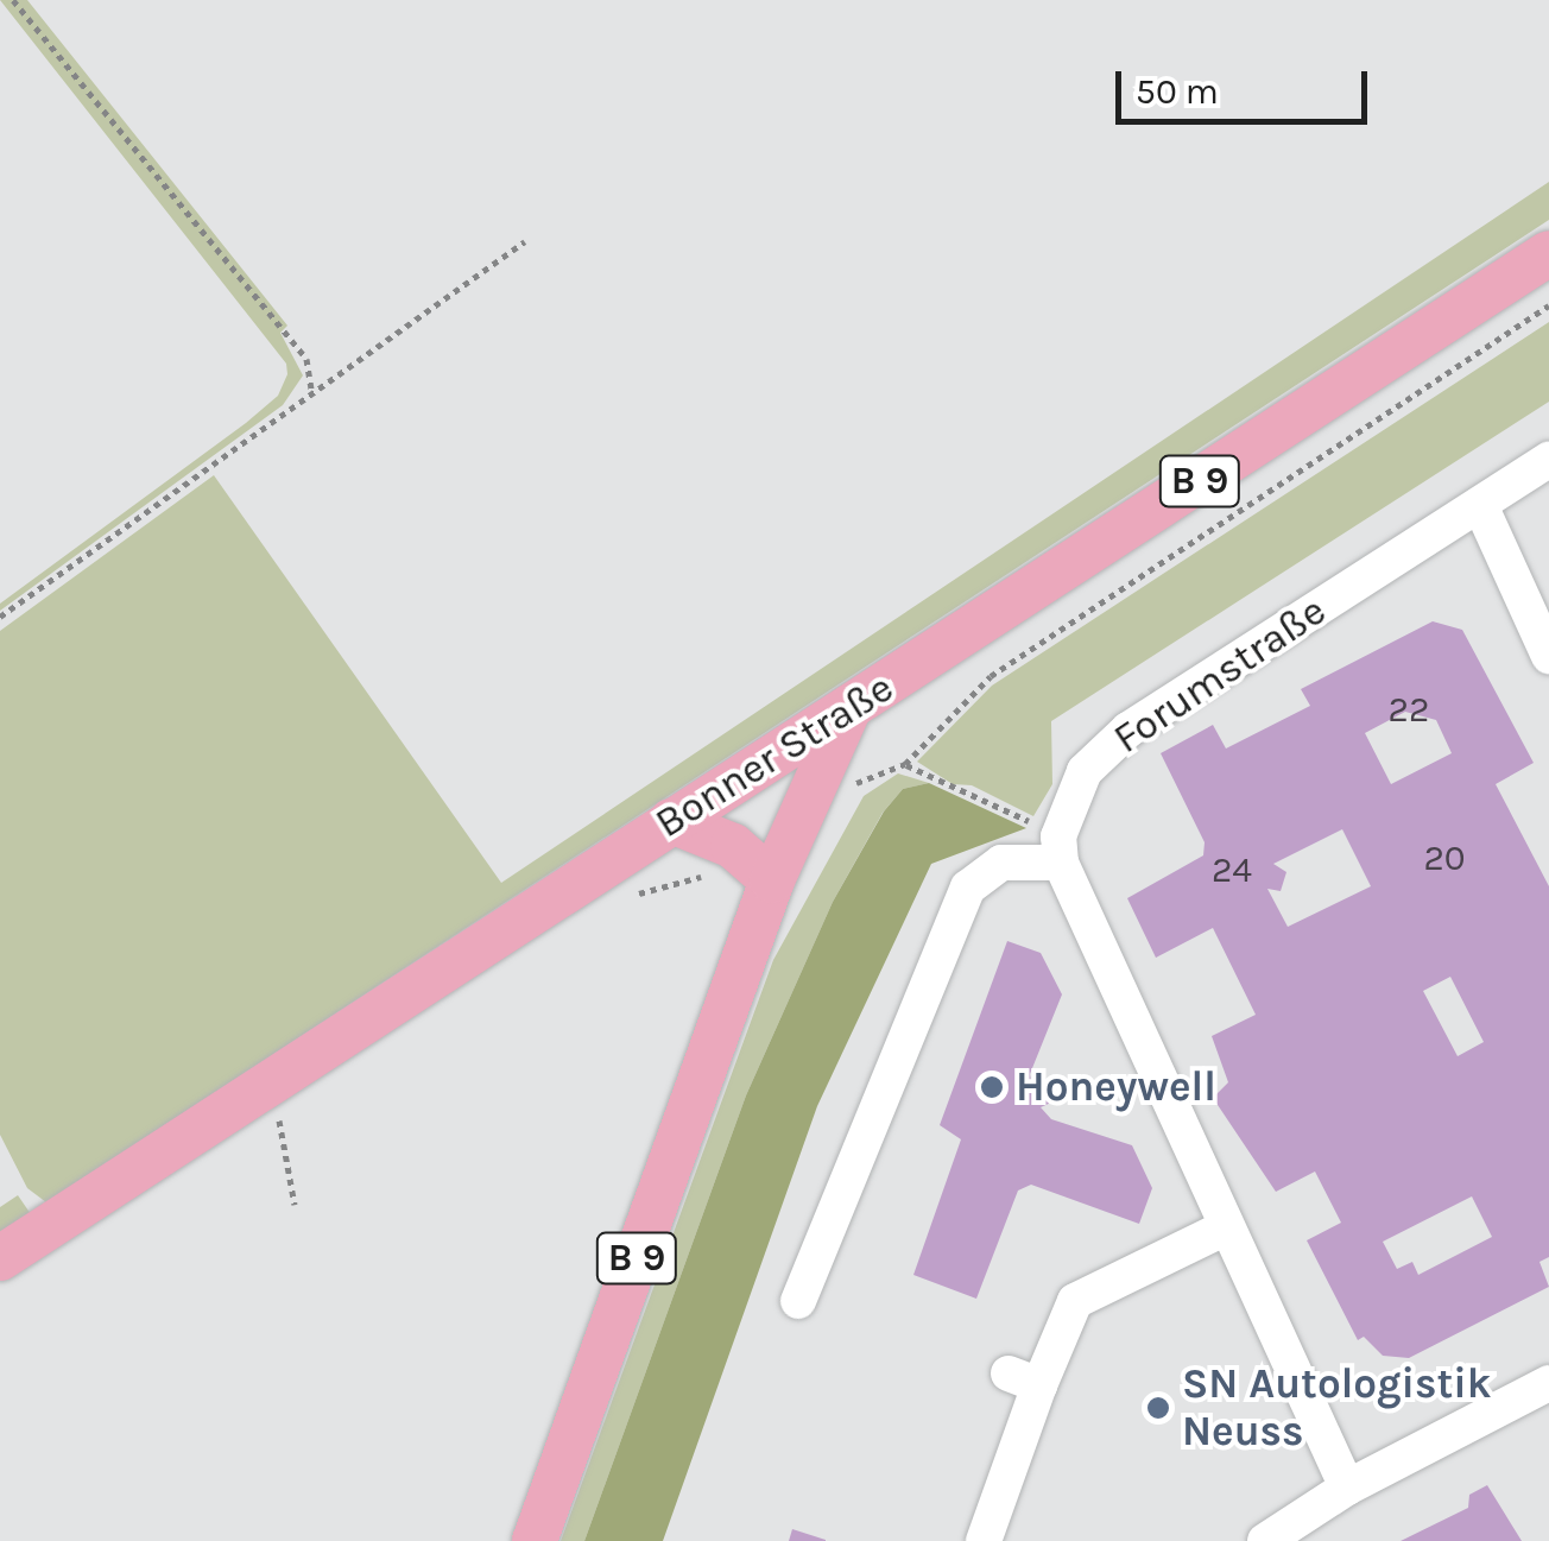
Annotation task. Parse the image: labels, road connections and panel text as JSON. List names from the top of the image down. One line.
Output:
{"streets":{"main road":["B 9","Bonner Straße"],"street":["Forumstraße"]},"crossings":[["B 9","Bonner Straße"]],"places":["Honeywell","SN Autologistik Neuss"],"house_numbers":["22","20","24"],"scale_bar":"50 m"}
